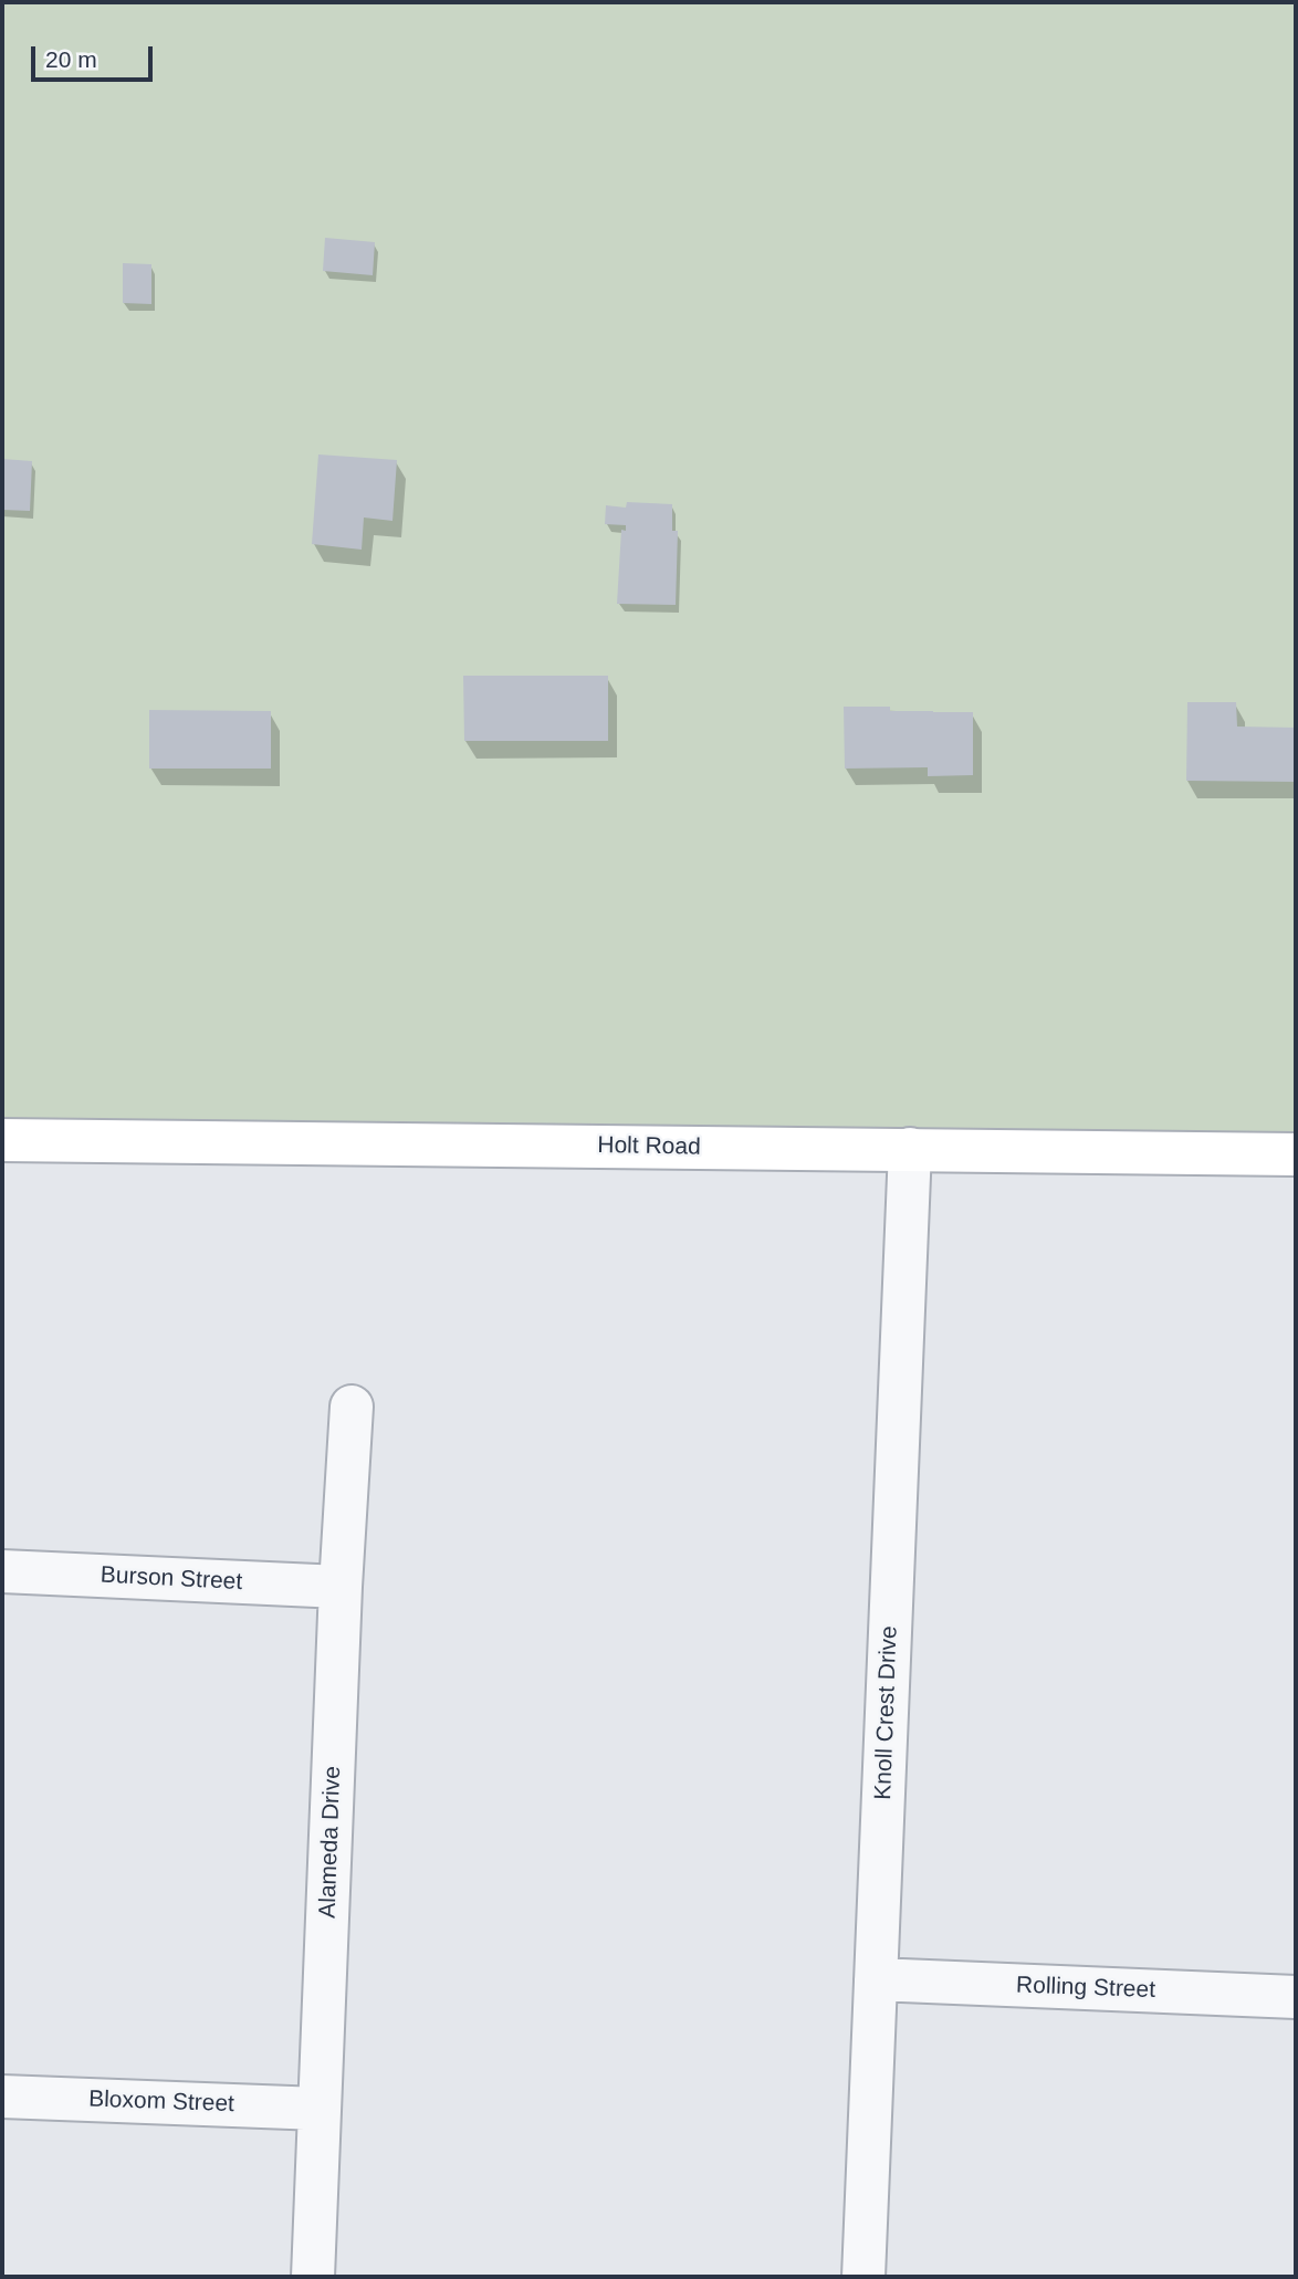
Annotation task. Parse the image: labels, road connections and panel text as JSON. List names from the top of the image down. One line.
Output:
{"streets":{"main road":["Holt Road"],"street":["Burson Street","Knoll Crest Drive","Alameda Drive","Rolling Street","Bloxom Street"]},"crossings":[["Holt Road","Knoll Crest Drive"],["Burson Street","Alameda Drive"],["Knoll Crest Drive","Rolling Street"],["Alameda Drive","Bloxom Street"]],"scale_bar":"20 m"}
